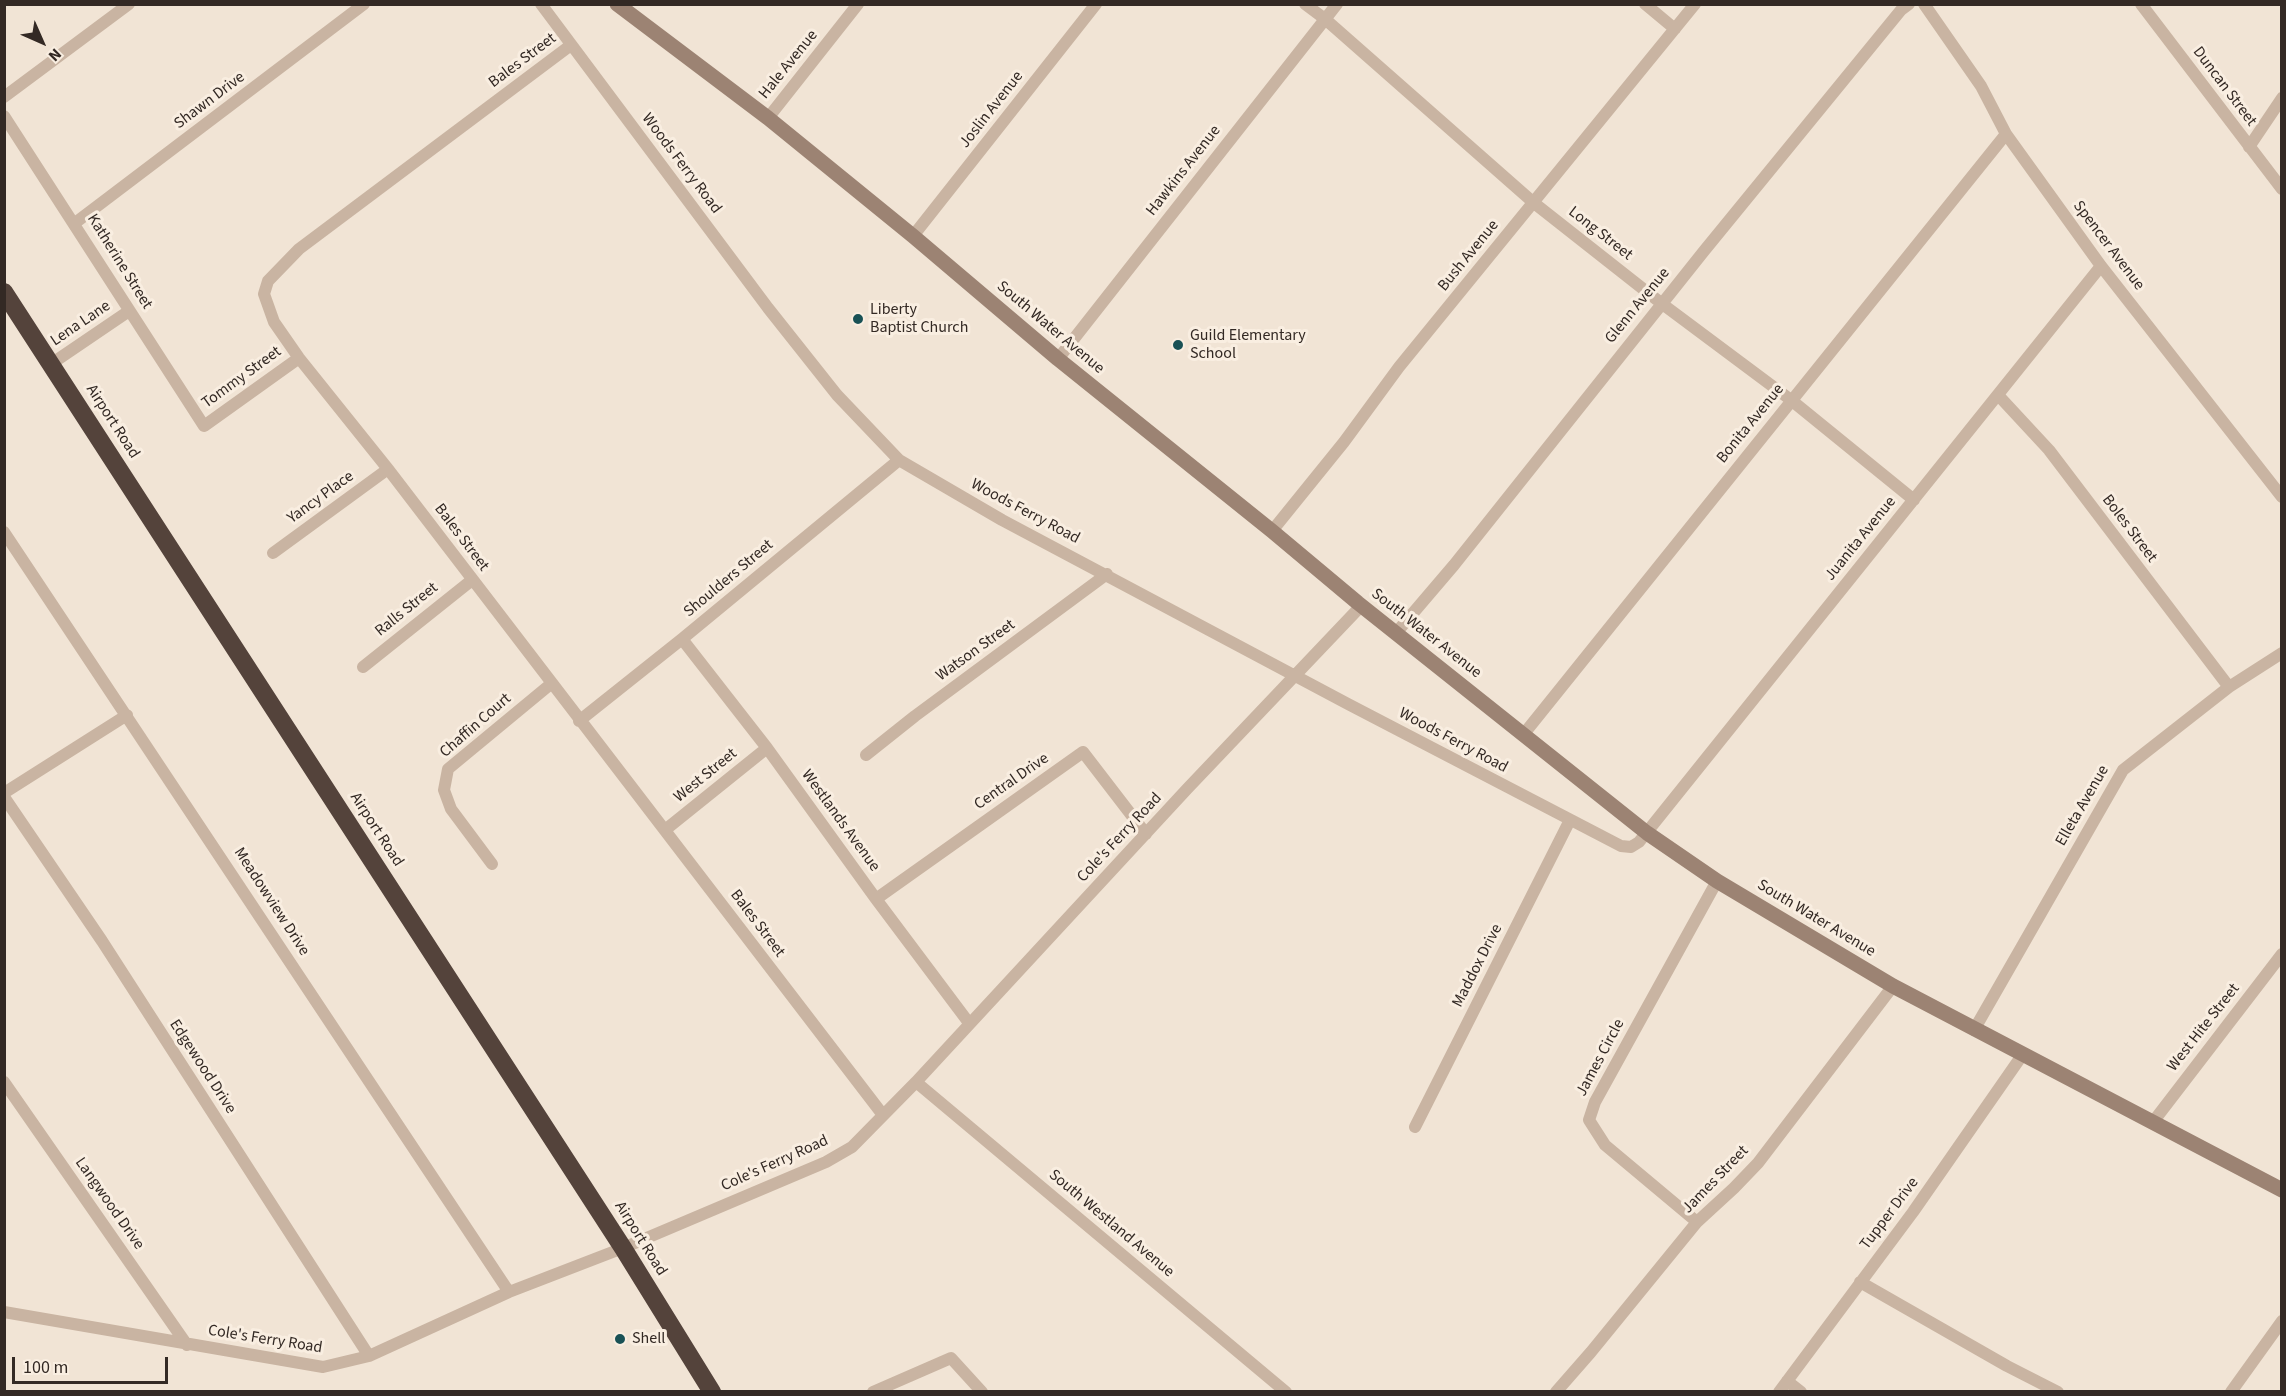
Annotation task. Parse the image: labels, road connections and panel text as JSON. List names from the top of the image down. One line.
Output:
{"streets":{"highway":["Airport Road"],"main road":["South Water Avenue"],"street":["Bales Street","Hale Avenue","Duncan Street","Shawn Drive","Joslin Avenue","Woods Ferry Road","Hawkins Avenue","Long Street","Spencer Avenue","Bush Avenue","Katherine Street","Glenn Avenue","Lena Lane","Tommy Street","Bonita Avenue","Yancy Place","Boles Street","Juanita Avenue","Shoulders Street","Ralls Street","Watson Street","Chaffin Court","West Street","Central Drive","Elleta Avenue","Westlands Avenue","Cole's Ferry Road","Meadowview Drive","Maddox Drive","West Hite Street","James Circle","Edgewood Drive","James Street","Langwood Drive","Tupper Drive","South Westland Avenue"]},"crossings":[["Bales Street","Woods Ferry Road"],["Bales Street","Tommy Street"],["Bales Street","Yancy Place"],["Bales Street","Shoulders Street"],["Bales Street","Ralls Street"],["Bales Street","Chaffin Court"],["Bales Street","West Street"],["Bales Street","Cole's Ferry Road"],["Hale Avenue","South Water Avenue"],["Shawn Drive","Katherine Street"],["Joslin Avenue","South Water Avenue"],["Woods Ferry Road","South Water Avenue"],["Woods Ferry Road","Juanita Avenue"],["Woods Ferry Road","Shoulders Street"],["Woods Ferry Road","Watson Street"],["Woods Ferry Road","Cole's Ferry Road"],["Woods Ferry Road","Maddox Drive"],["Hawkins Avenue","Long Street"],["Hawkins Avenue","South Water Avenue"],["Long Street","Bush Avenue"],["Long Street","Glenn Avenue"],["Long Street","Bonita Avenue"],["Long Street","Juanita Avenue"],["Spencer Avenue","Bonita Avenue"],["Spencer Avenue","Juanita Avenue"],["Bush Avenue","South Water Avenue"],["Katherine Street","Lena Lane"],["Katherine Street","Tommy Street"],["Glenn Avenue","South Water Avenue"],["Lena Lane","Airport Road"],["South Water Avenue","Bonita Avenue"],["South Water Avenue","Juanita Avenue"],["South Water Avenue","Elleta Avenue"],["South Water Avenue","Cole's Ferry Road"],["South Water Avenue","West Hite Street"],["South Water Avenue","James Circle"],["South Water Avenue","James Street"],["South Water Avenue","Tupper Drive"],["Airport Road","Cole's Ferry Road"],["Boles Street","Juanita Avenue"],["Boles Street","Elleta Avenue"],["Shoulders Street","Westlands Avenue"],["West Street","Westlands Avenue"],["Central Drive","Westlands Avenue"],["Central Drive","Cole's Ferry Road"],["Westlands Avenue","Cole's Ferry Road"],["Cole's Ferry Road","Meadowview Drive"],["Cole's Ferry Road","Edgewood Drive"],["Cole's Ferry Road","Langwood Drive"],["Cole's Ferry Road","South Westland Avenue"],["James Circle","James Street"]],"places":["Liberty Baptist Church","Guild Elementary School","Shell"],"scale_bar":"100 m","north":"bottom right"}
